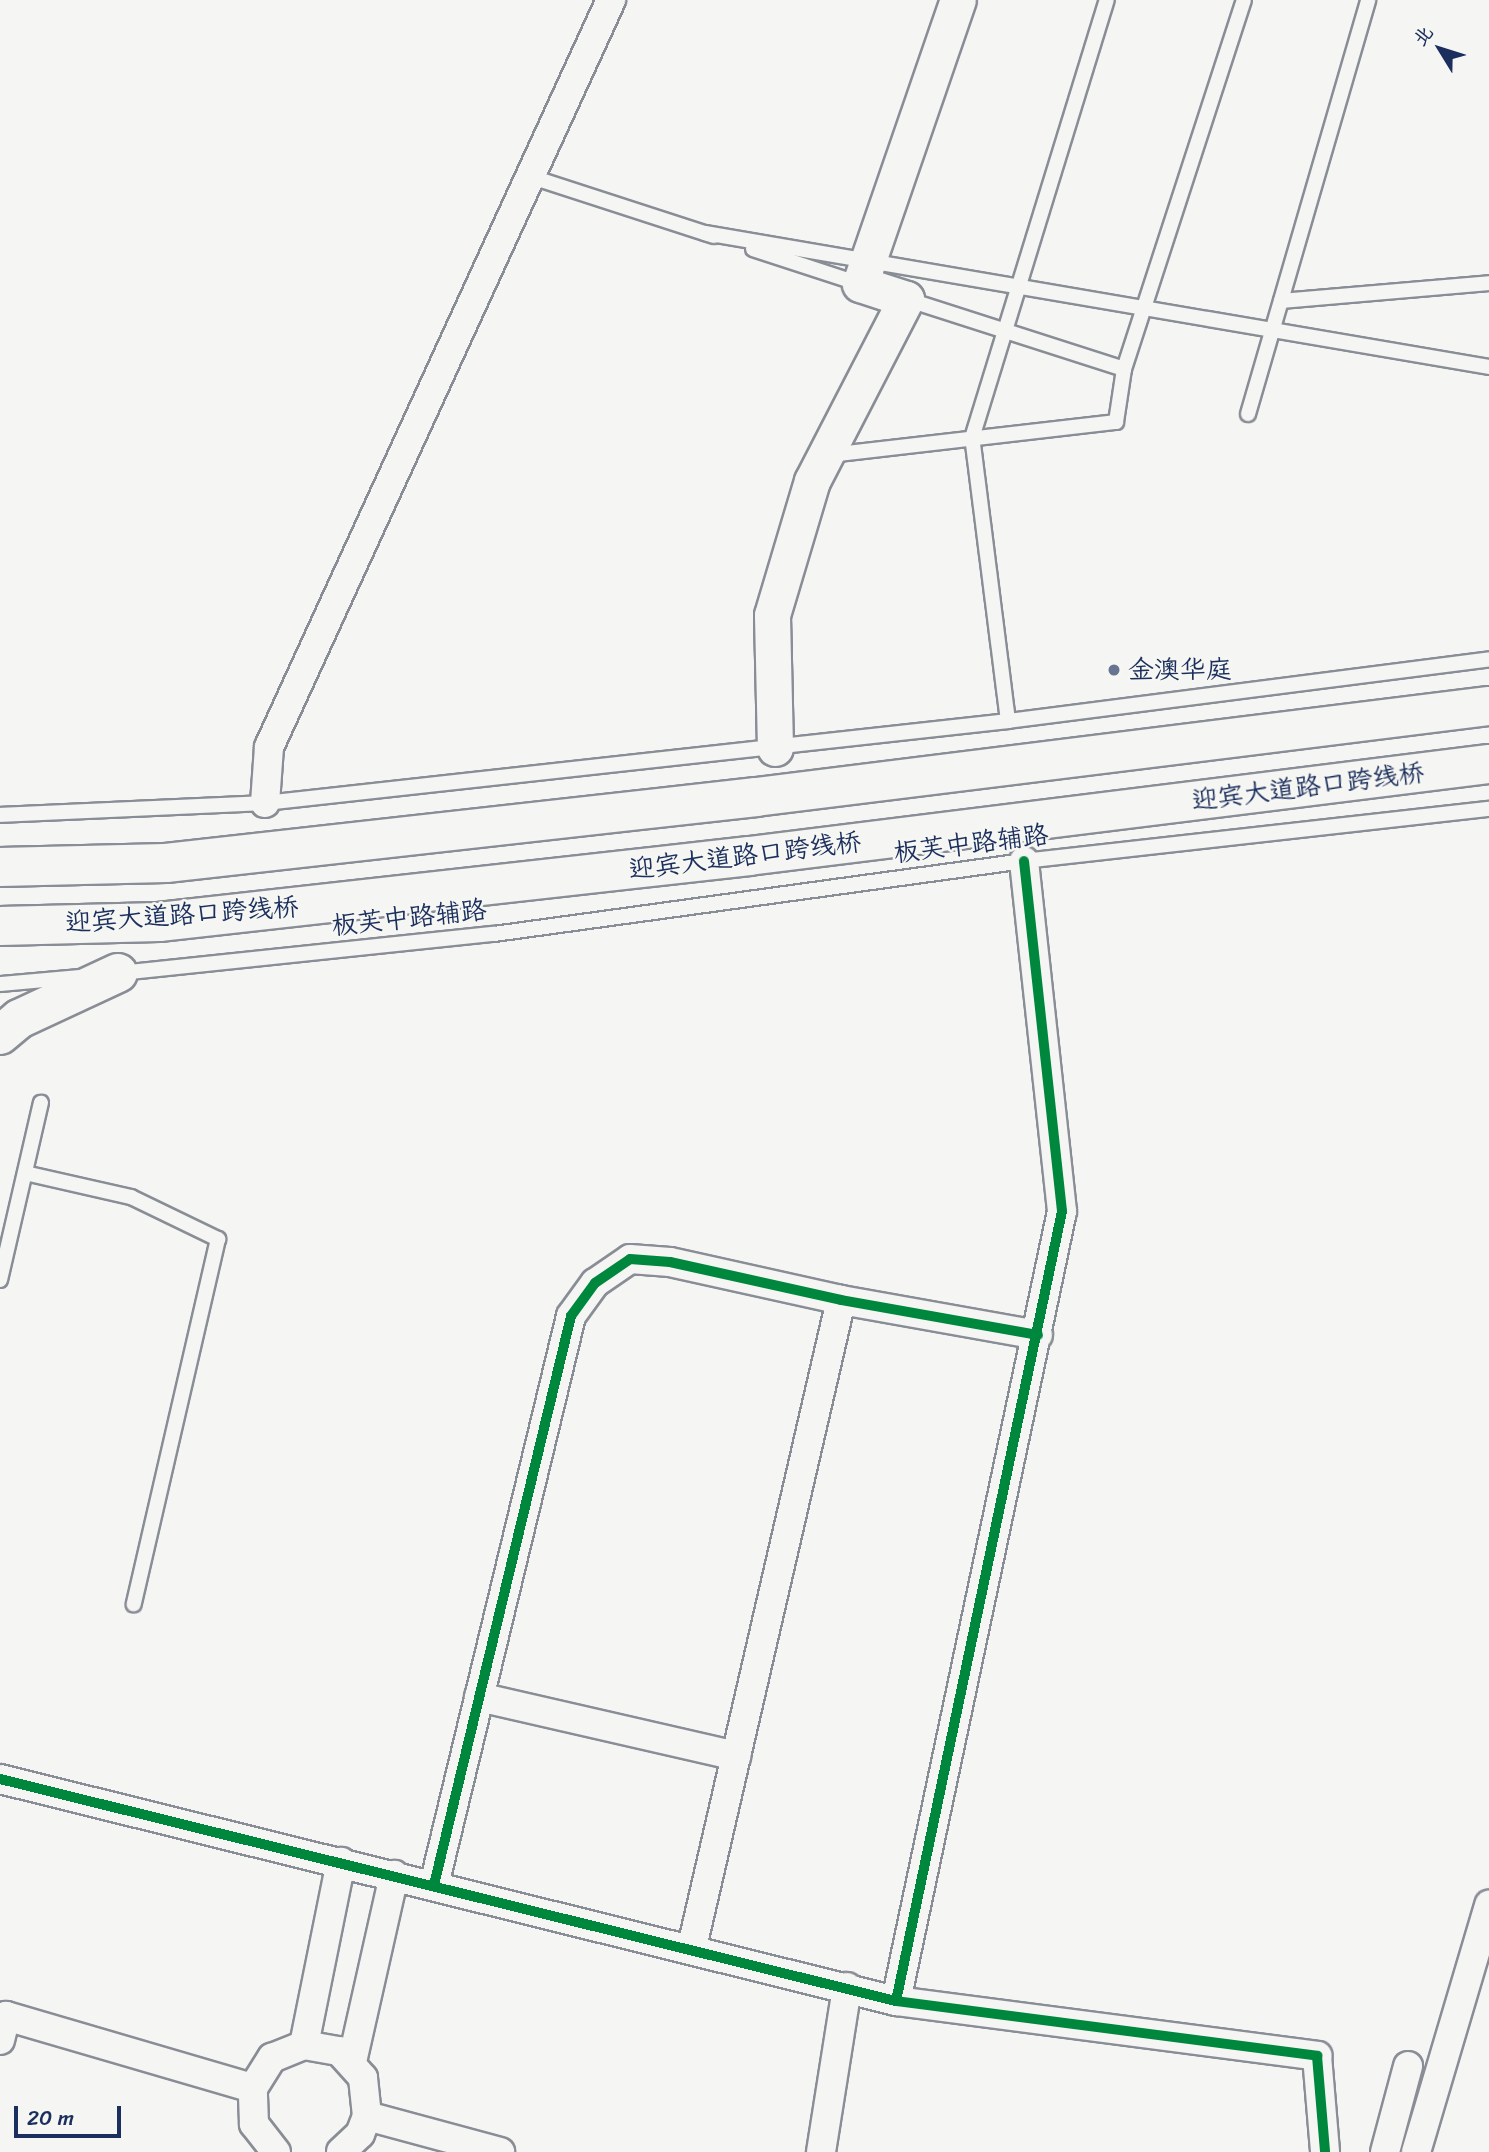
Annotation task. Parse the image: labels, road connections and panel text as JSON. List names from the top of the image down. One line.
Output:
{"streets":{"highway":["迎宾大道路口跨线桥"],"lane":["板芙中路辅路"]},"places":["金澳华庭"],"scale_bar":"20 m","north":"top left"}
